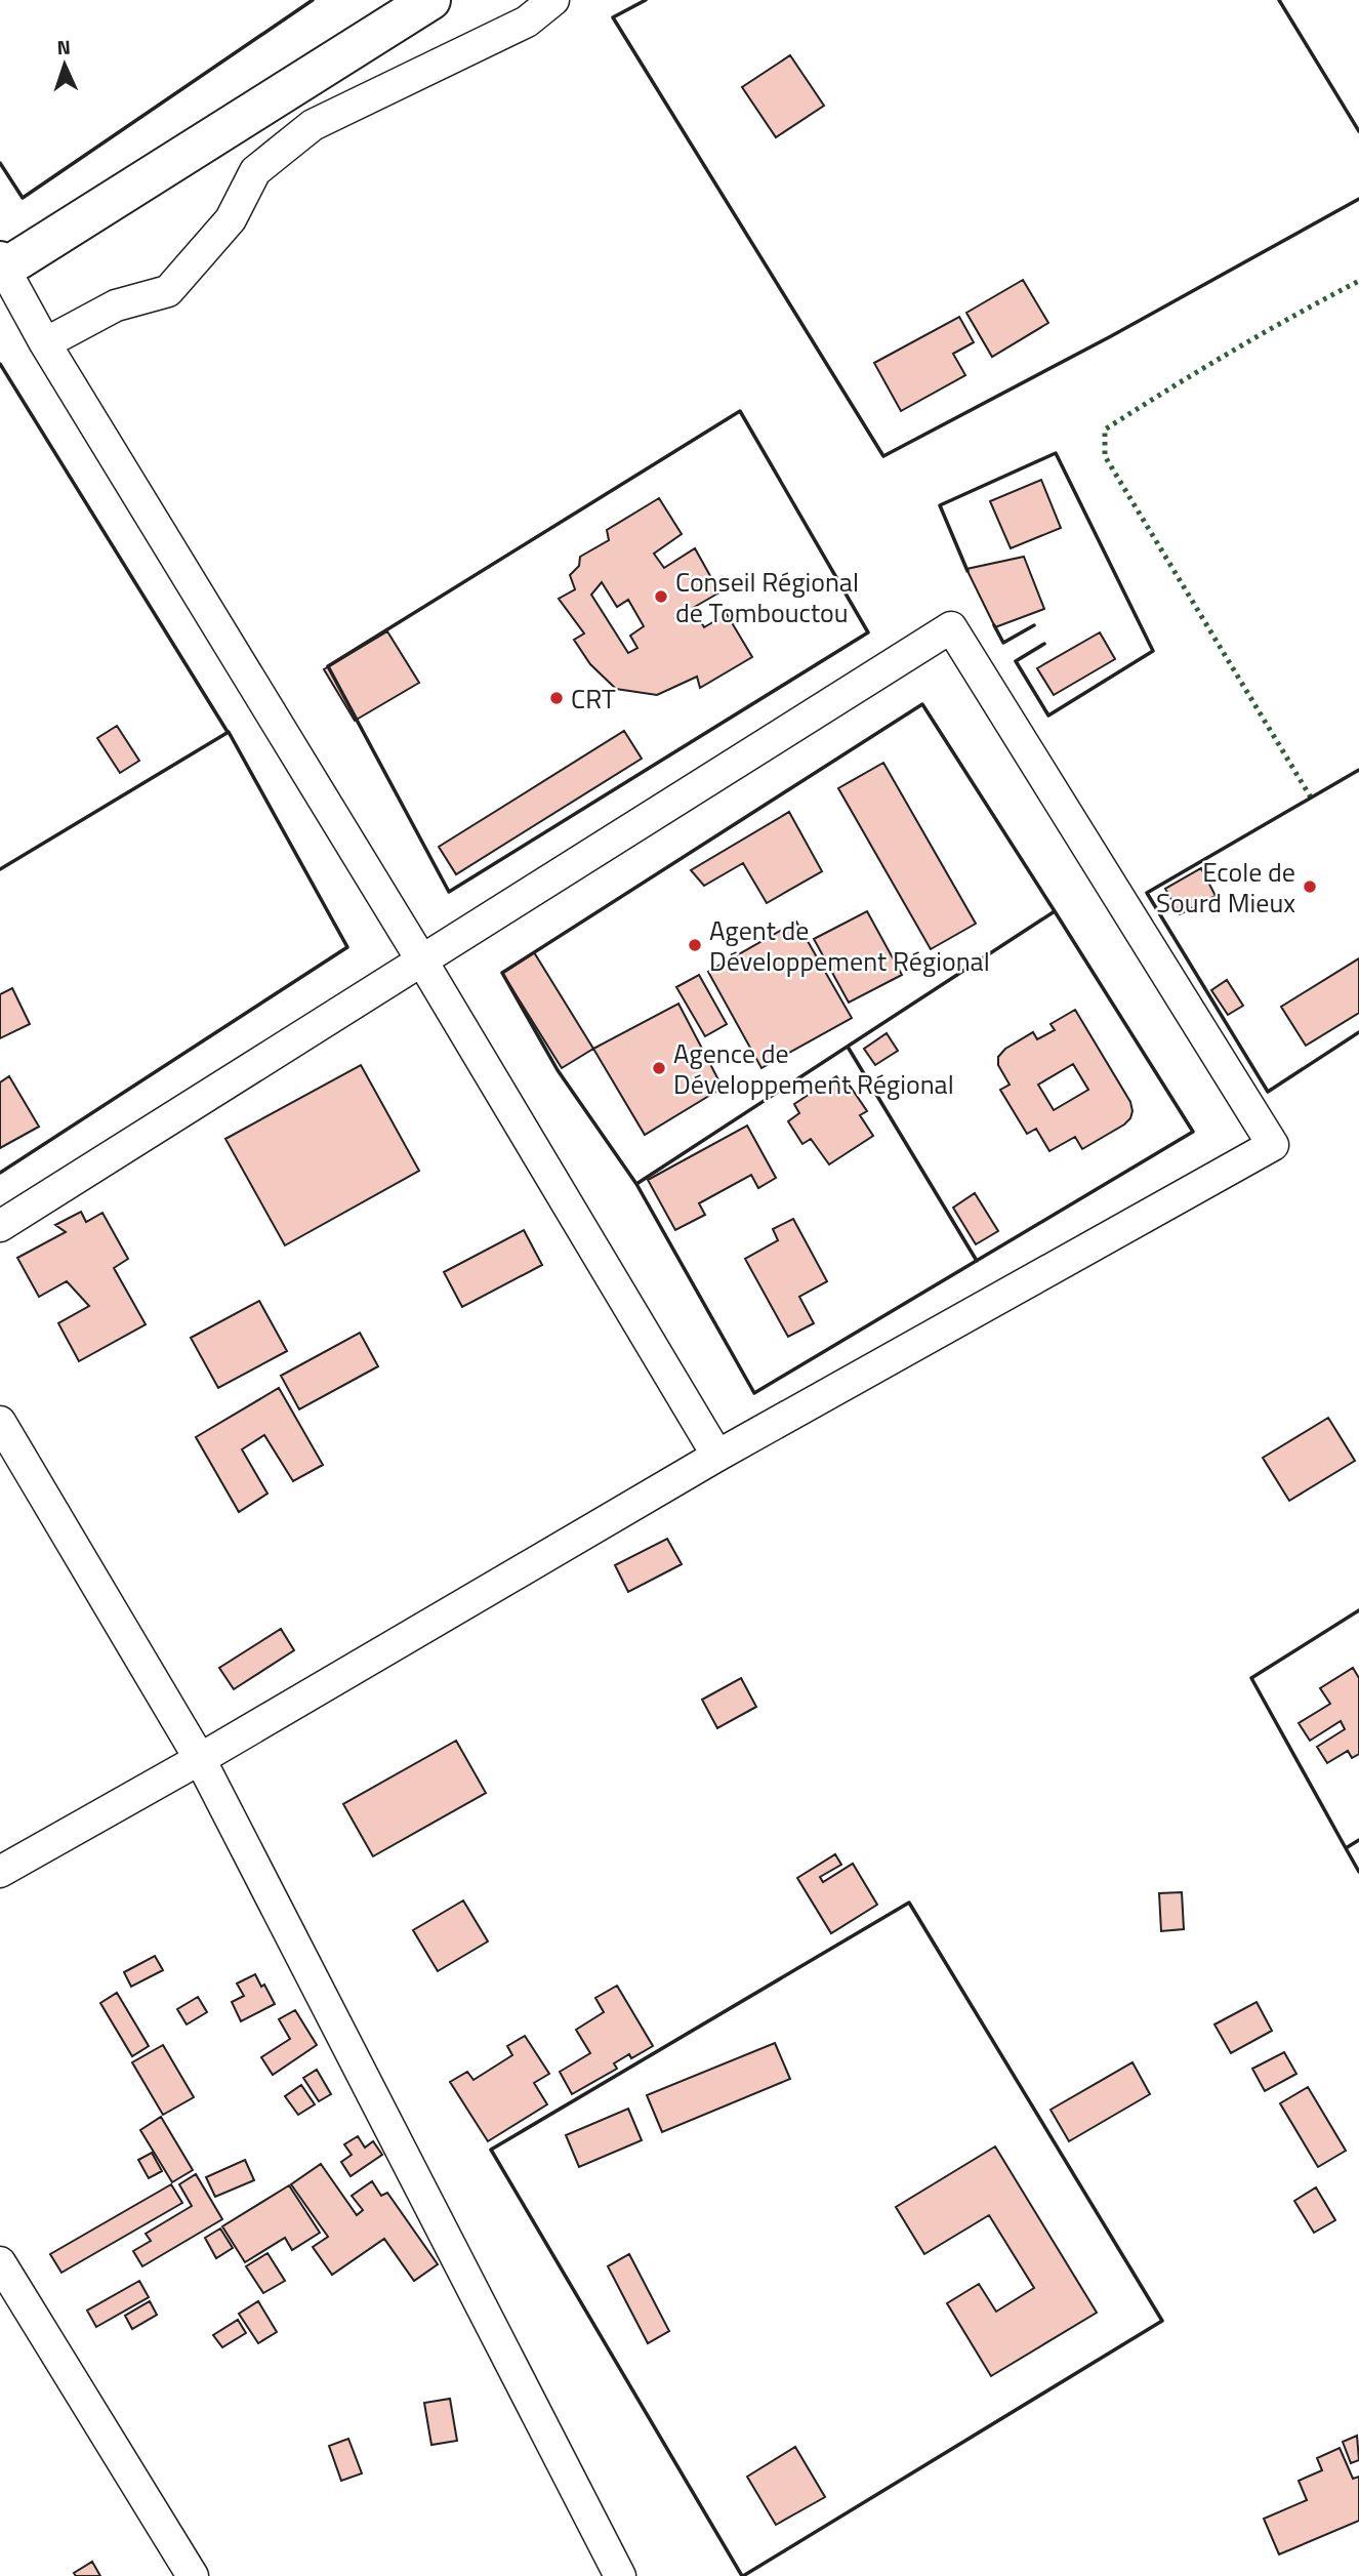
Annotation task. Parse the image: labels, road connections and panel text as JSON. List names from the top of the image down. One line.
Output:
{"places":["Conseil Régional de Tombouctou","CRT","Ecole de Sourd Mieux","Agent de Développement Régional","Agence de Développement Régional"],"north":"top"}
